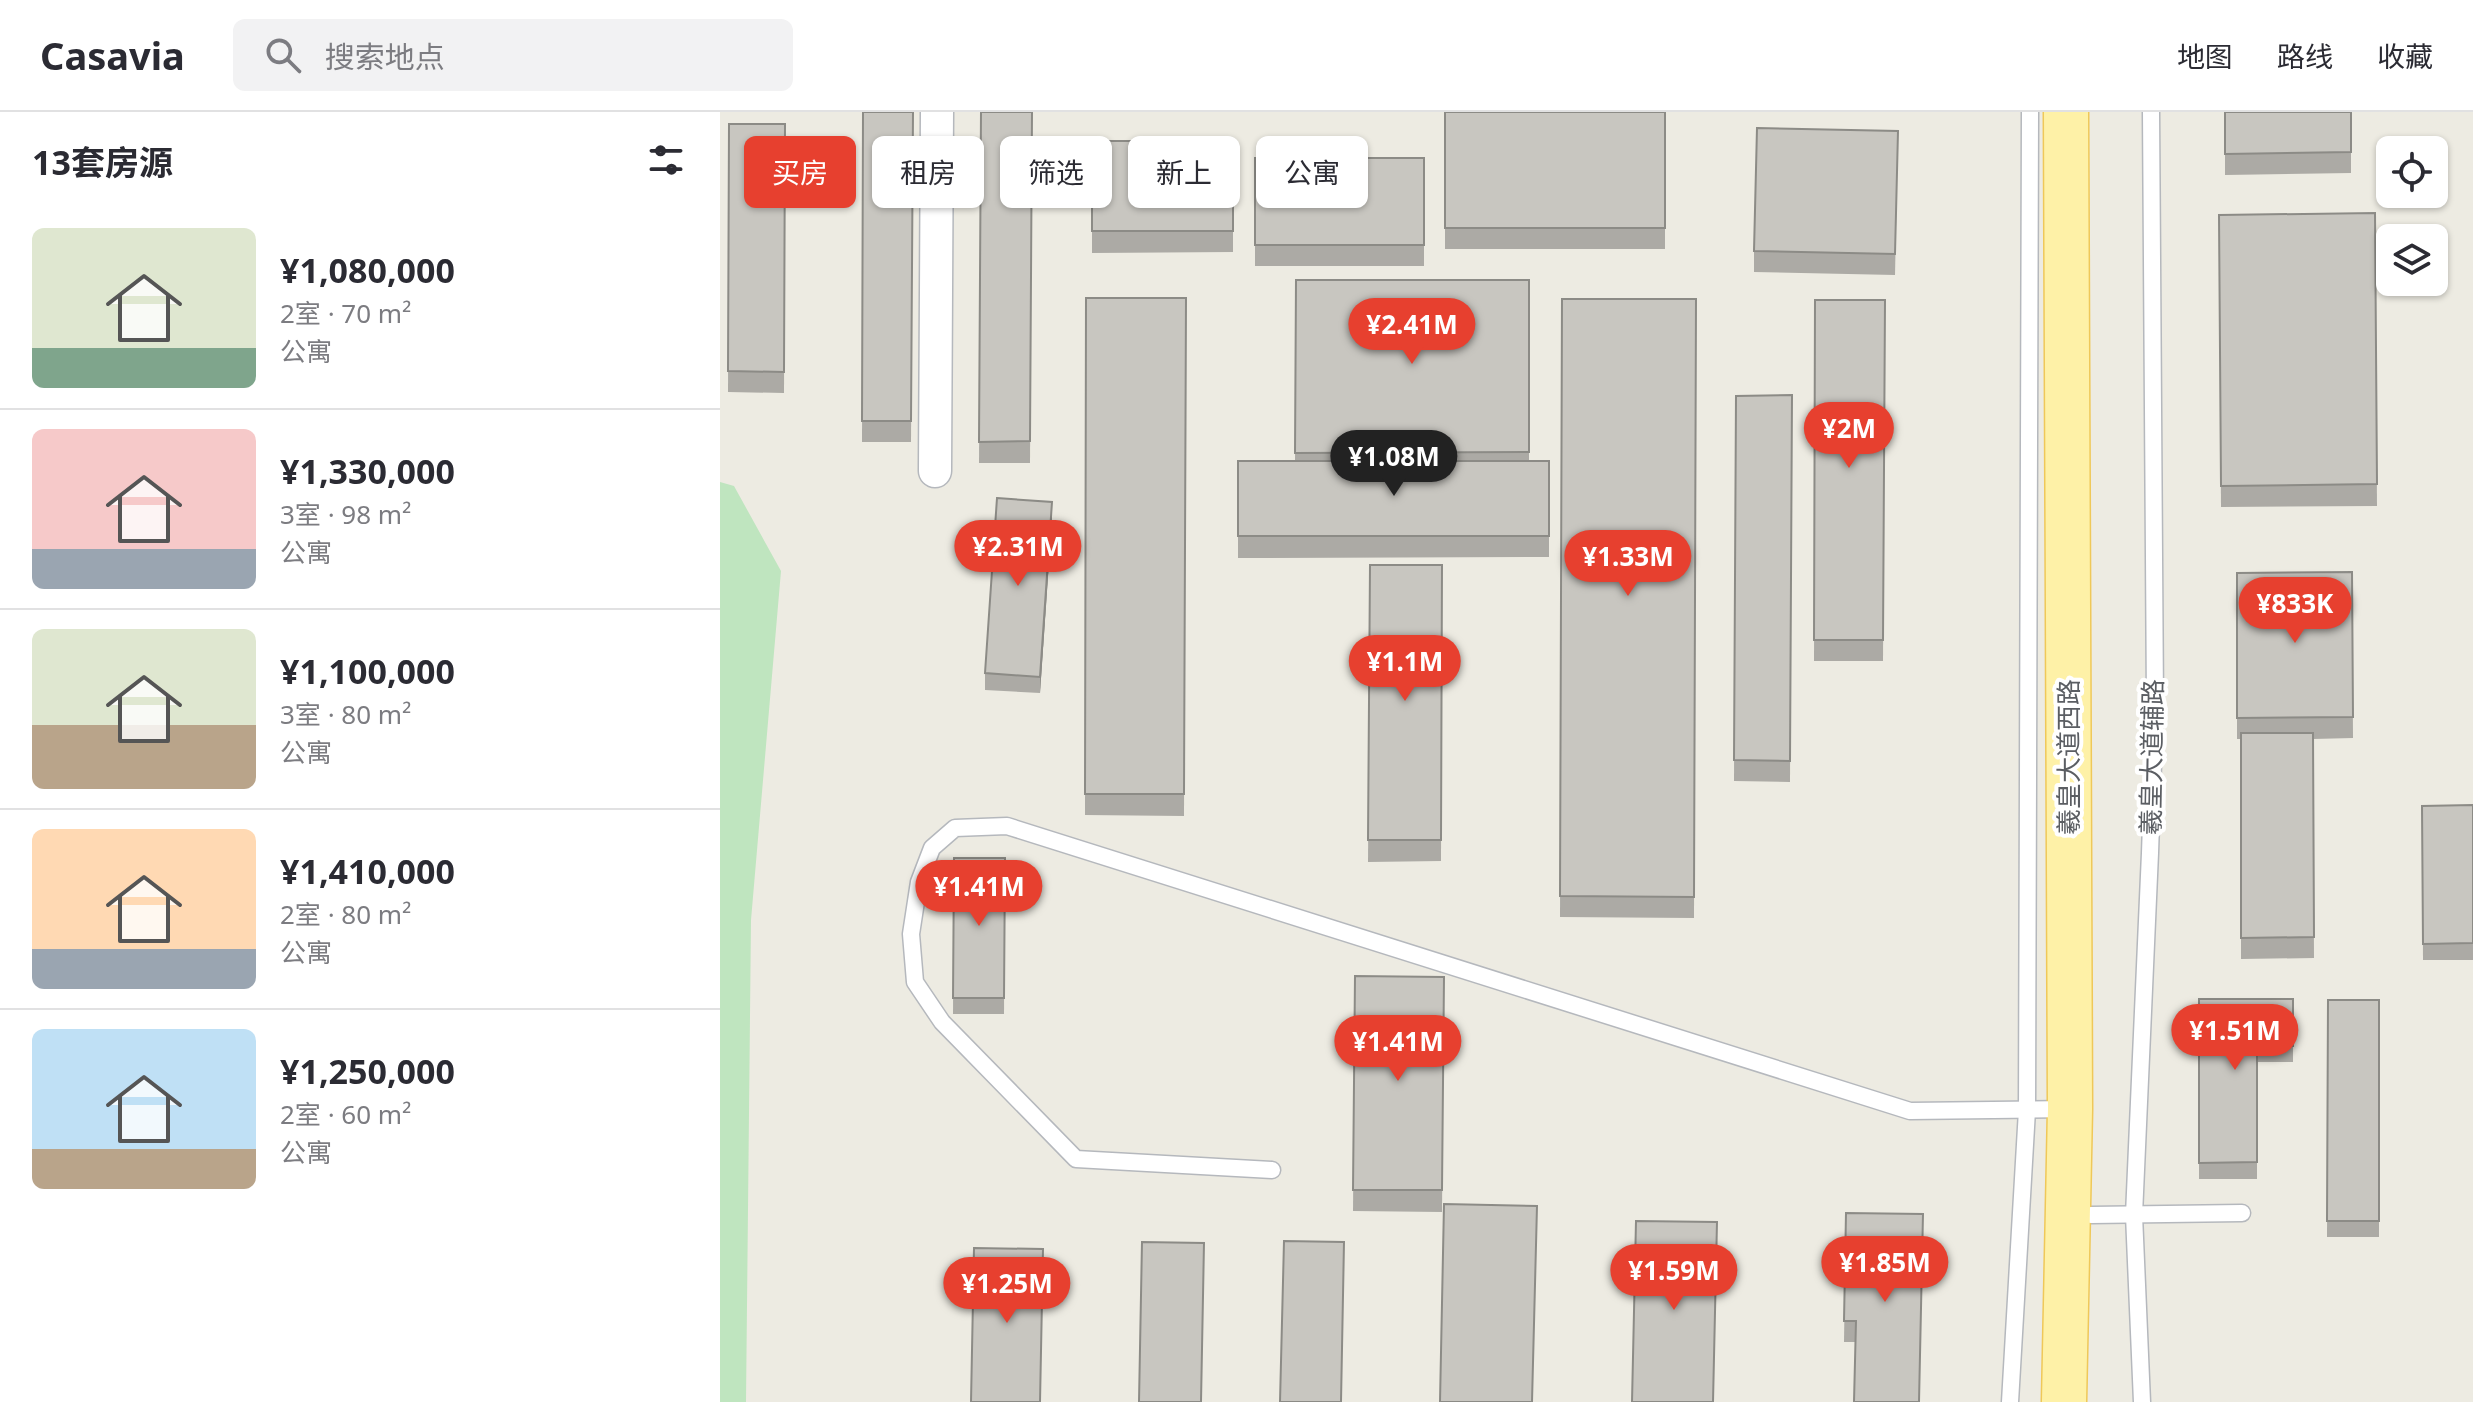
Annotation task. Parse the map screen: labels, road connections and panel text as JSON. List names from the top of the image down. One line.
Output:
{"streets":{"main road":["羲皇大道西路"],"lane":["羲皇大道辅路"]},"page":{"header":"Casavia","search":"搜索地点","nav":["地图","路线","收藏"],"heading":"13套房源","chip":["买房","租房","筛选","新上","公寓"],"list":[{"name":"¥1,080,000","note":"2室 · 70 m² · 公寓"},{"name":"¥1,330,000","note":"3室 · 98 m² · 公寓"},{"name":"¥1,100,000","note":"3室 · 80 m² · 公寓"},{"name":"¥1,410,000","note":"2室 · 80 m² · 公寓"},{"name":"¥1,250,000","note":"2室 · 60 m² · 公寓"}],"price":["¥2.41M","¥2M","¥1.08M","¥2.31M","¥1.33M","¥833K","¥1.1M","¥1.41M","¥1.51M","¥1.41M","¥1.85M","¥1.59M","¥1.25M"]}}
